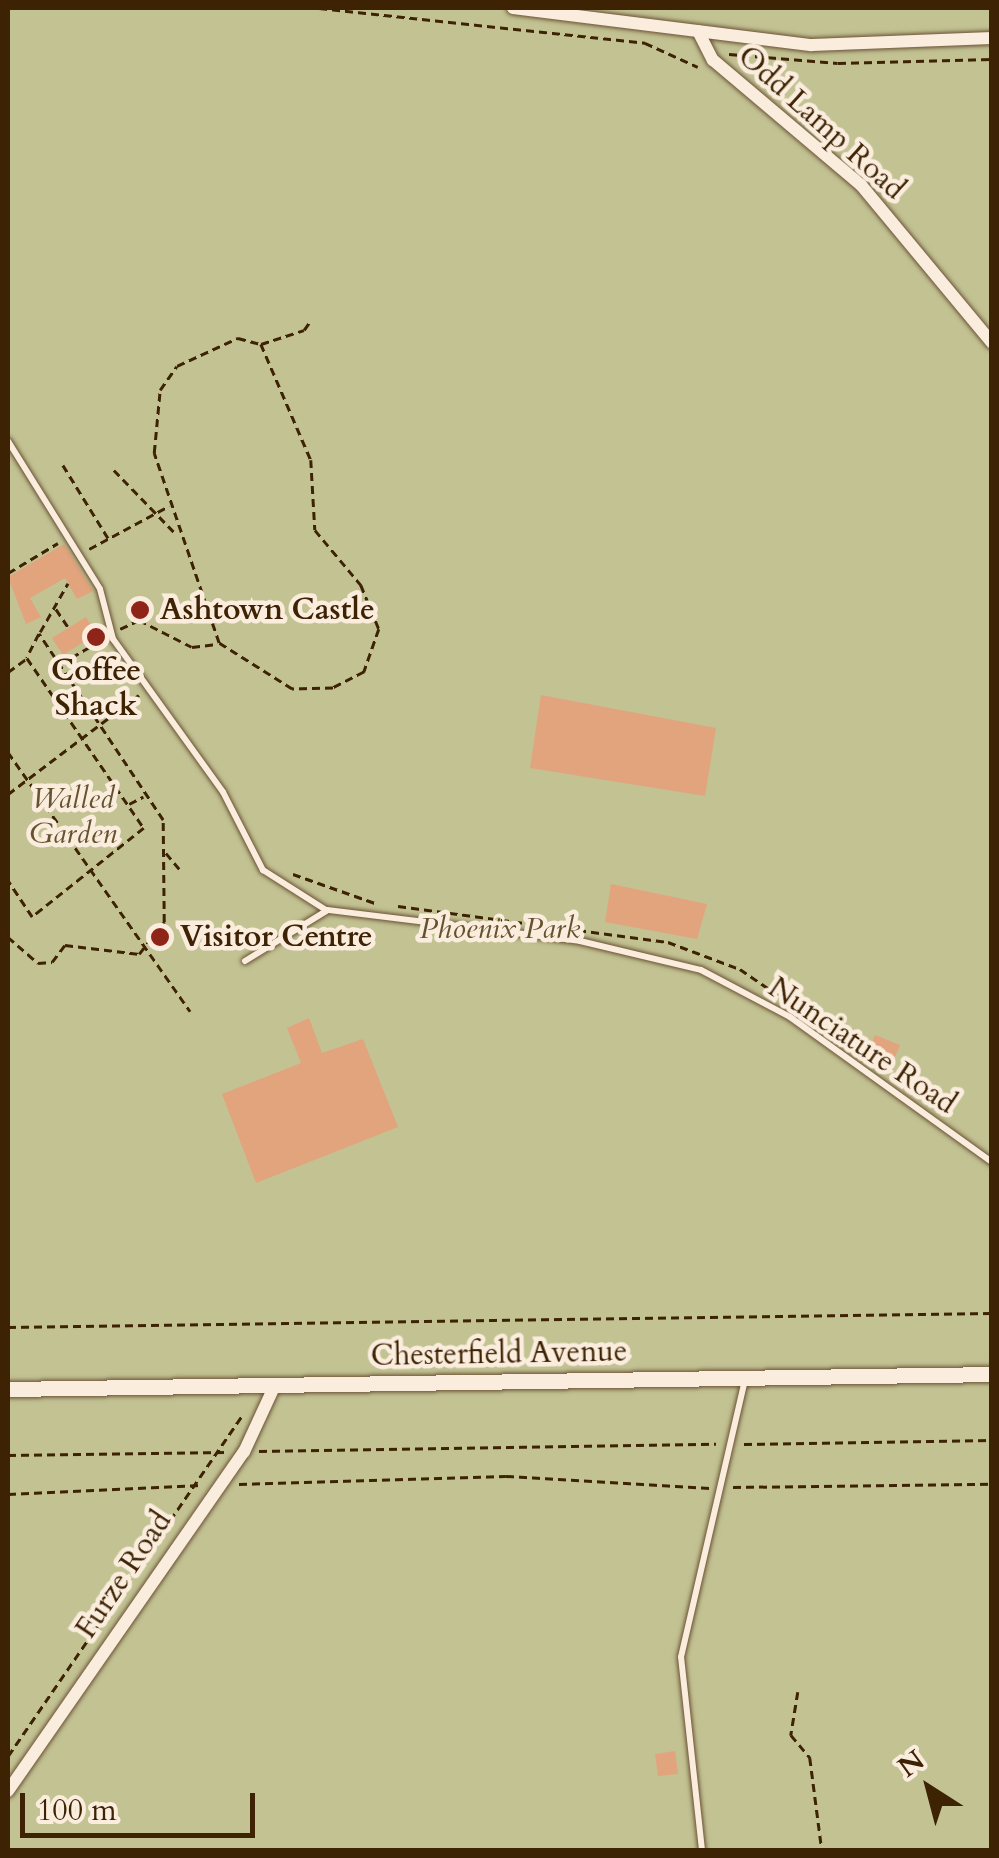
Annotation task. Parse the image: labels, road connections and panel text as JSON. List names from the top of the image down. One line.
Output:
{"streets":{"street":["Odd Lamp Road","Chesterfield Avenue","Furze Road"],"lane":["Nunciature Road"]},"crossings":[["Chesterfield Avenue","Furze Road"]],"parks":["Walled Garden","Phoenix Park"],"places":["Ashtown Castle","Coffee Shack","Visitor Centre"],"scale_bar":"100 m","north":"top left"}
